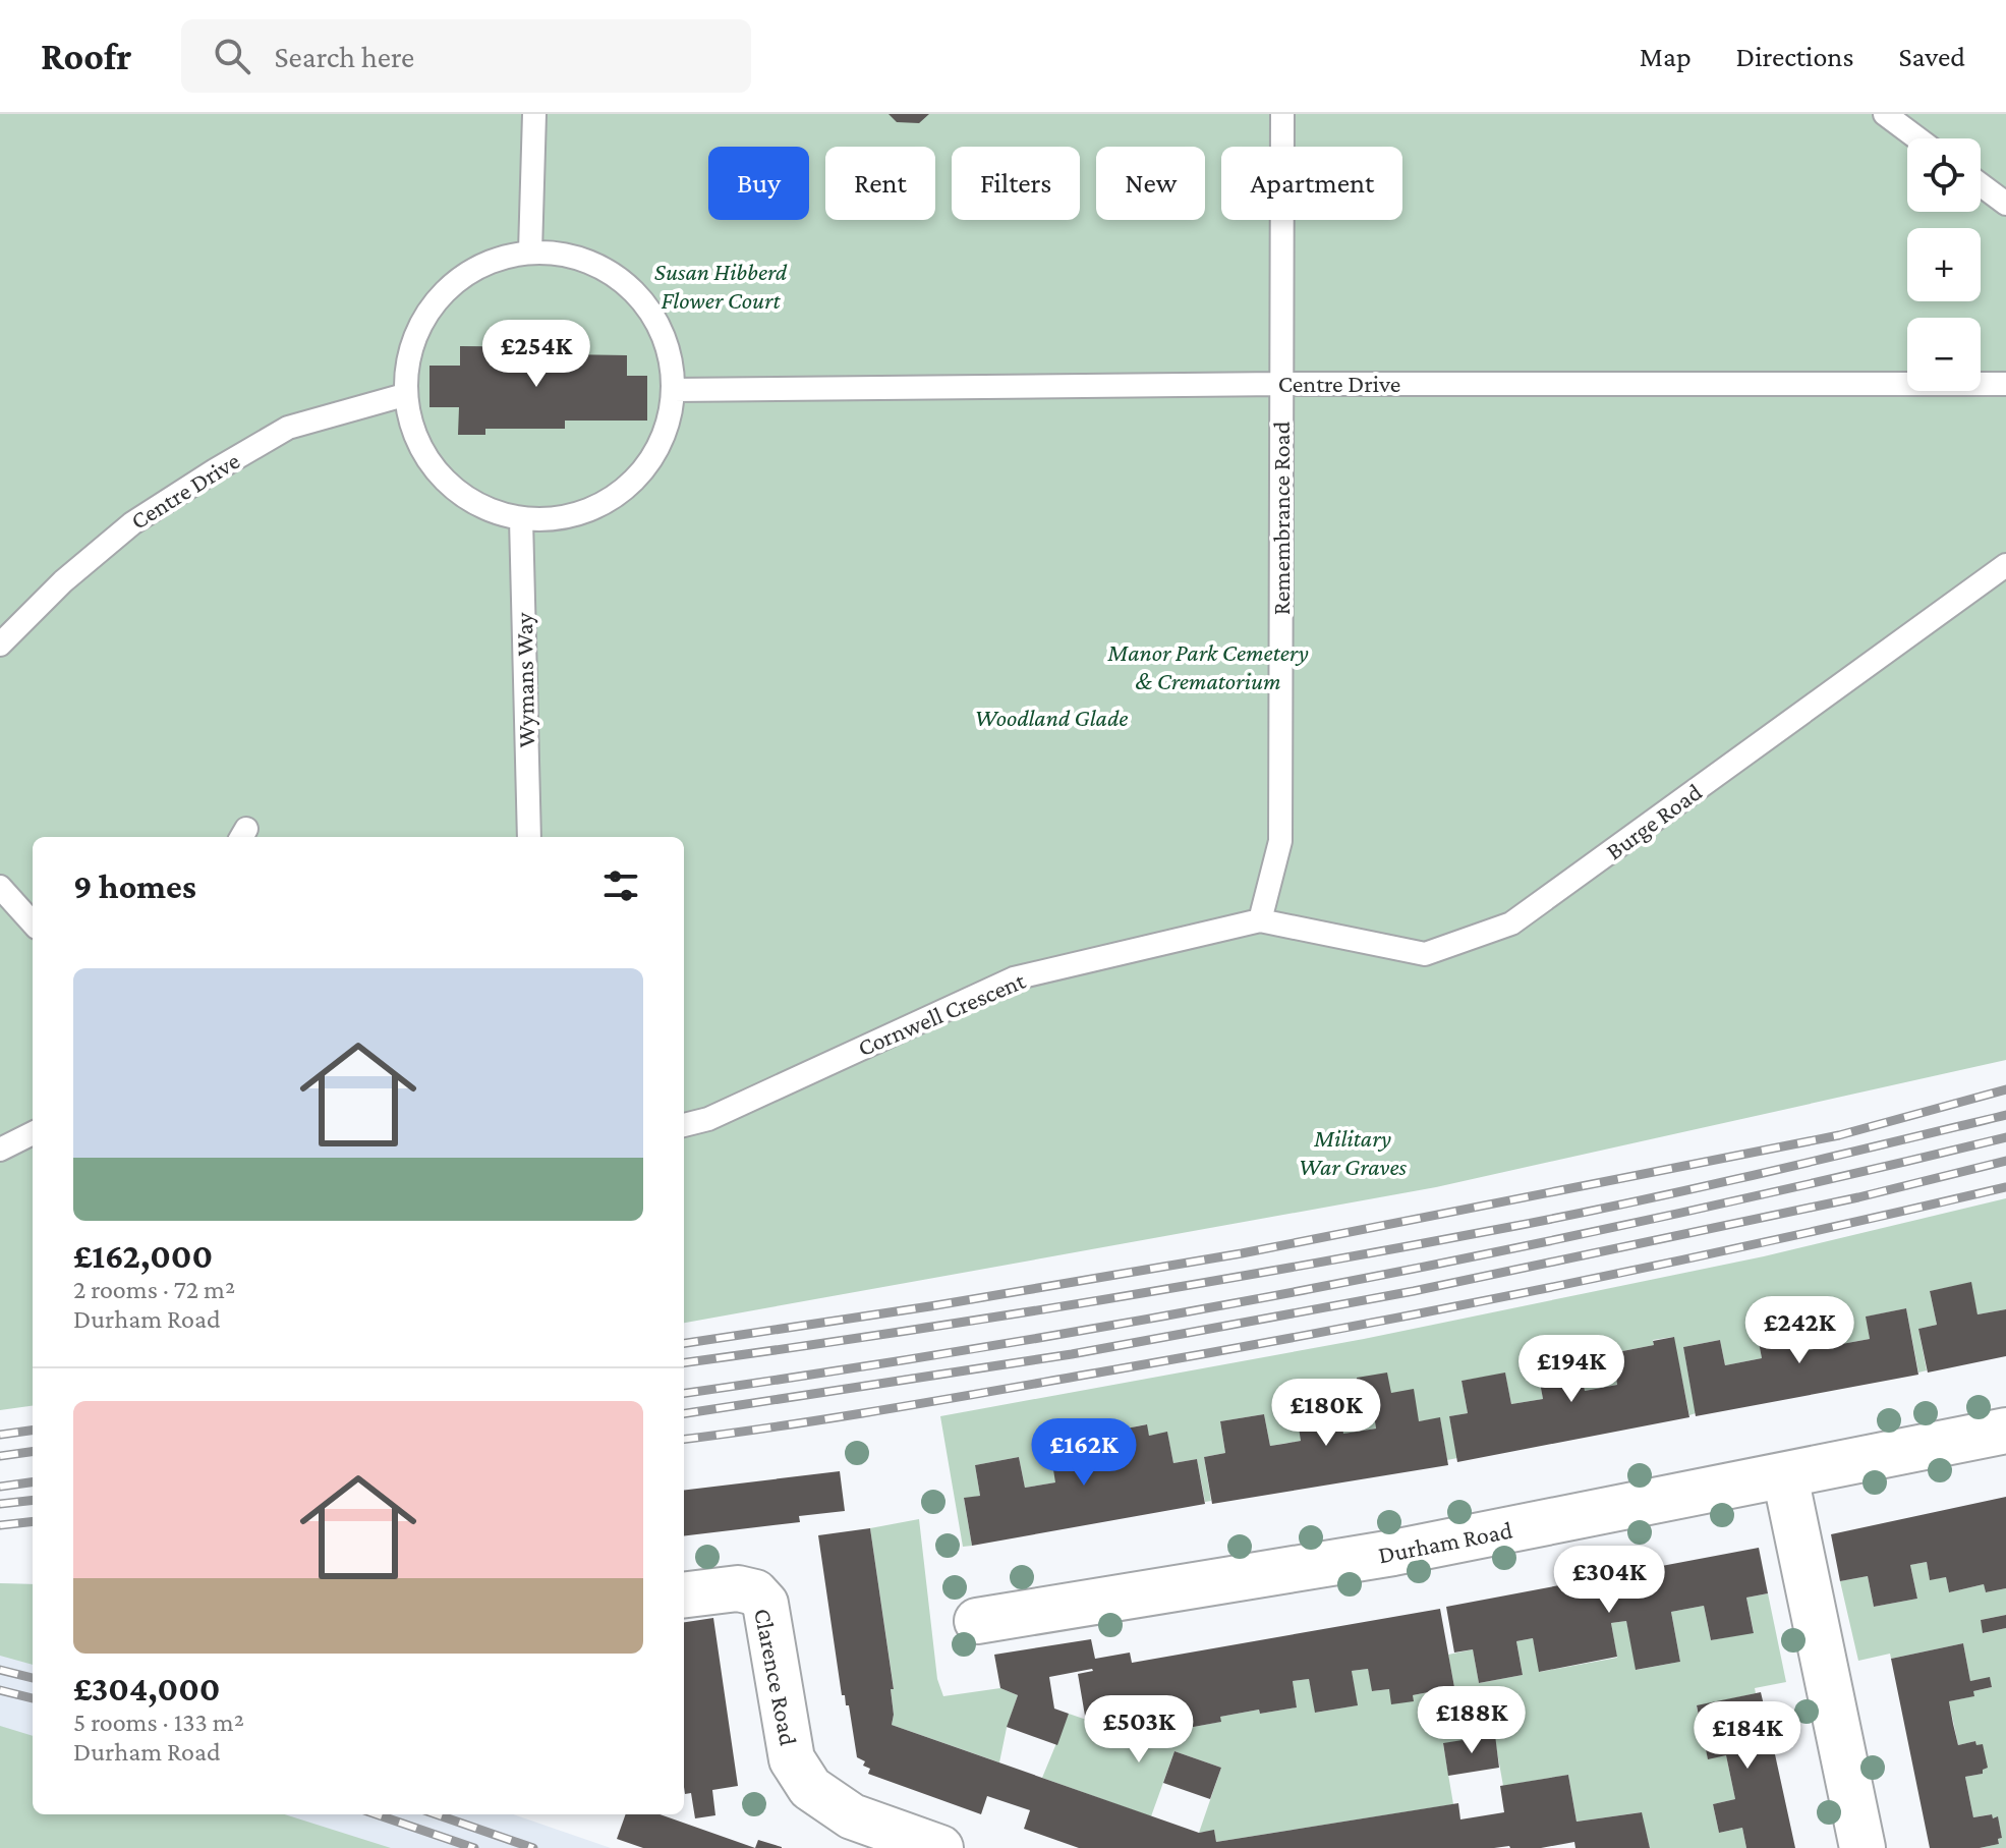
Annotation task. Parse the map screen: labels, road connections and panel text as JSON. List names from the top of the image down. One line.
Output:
{"streets":{"street":["Durham Road","Clarence Road"],"lane":["Centre Drive","Remembrance Road","Wymans Way","Burge Road","Cornwell Crescent"]},"crossings":[["Centre Drive","Remembrance Road"],["Centre Drive","Wymans Way"],["Remembrance Road","Burge Road"],["Remembrance Road","Cornwell Crescent"],["Burge Road","Cornwell Crescent"]],"parks":["Susan Hibberd Flower Court","Manor Park Cemetery & Crematorium","Woodland Glade","Military War Graves"],"page":{"header":"Roofr","search":"Search here","nav":["Map","Directions","Saved"],"map_buttons":["+","−"],"chip":["Buy","Rent","Filters","New","Apartment"],"price":["£254K","£242K","£194K","£180K","£162K","£304K","£188K","£503K","£184K"],"heading":"9 homes","list":[{"name":"£162,000","note":"2 rooms · 72 m² · Durham Road"},{"name":"£304,000","note":"5 rooms · 133 m² · Durham Road"}]}}
